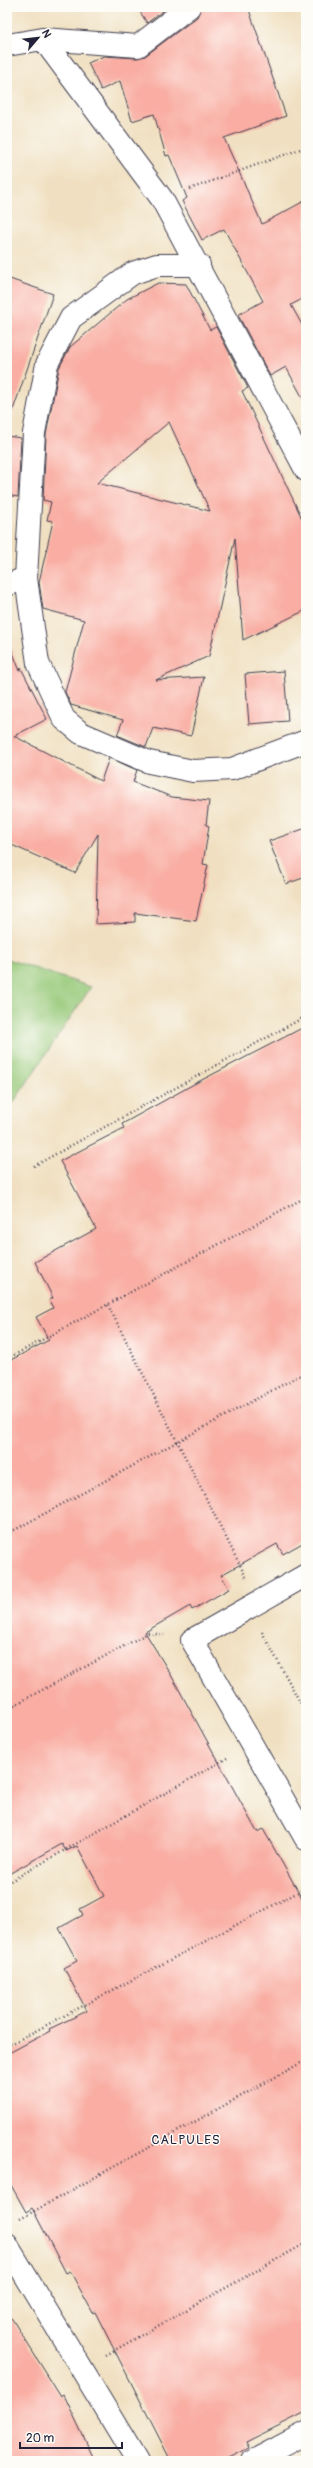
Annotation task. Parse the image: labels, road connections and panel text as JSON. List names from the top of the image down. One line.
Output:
{"districts":["CALPULES"],"scale_bar":"20 m","north":"top right"}
